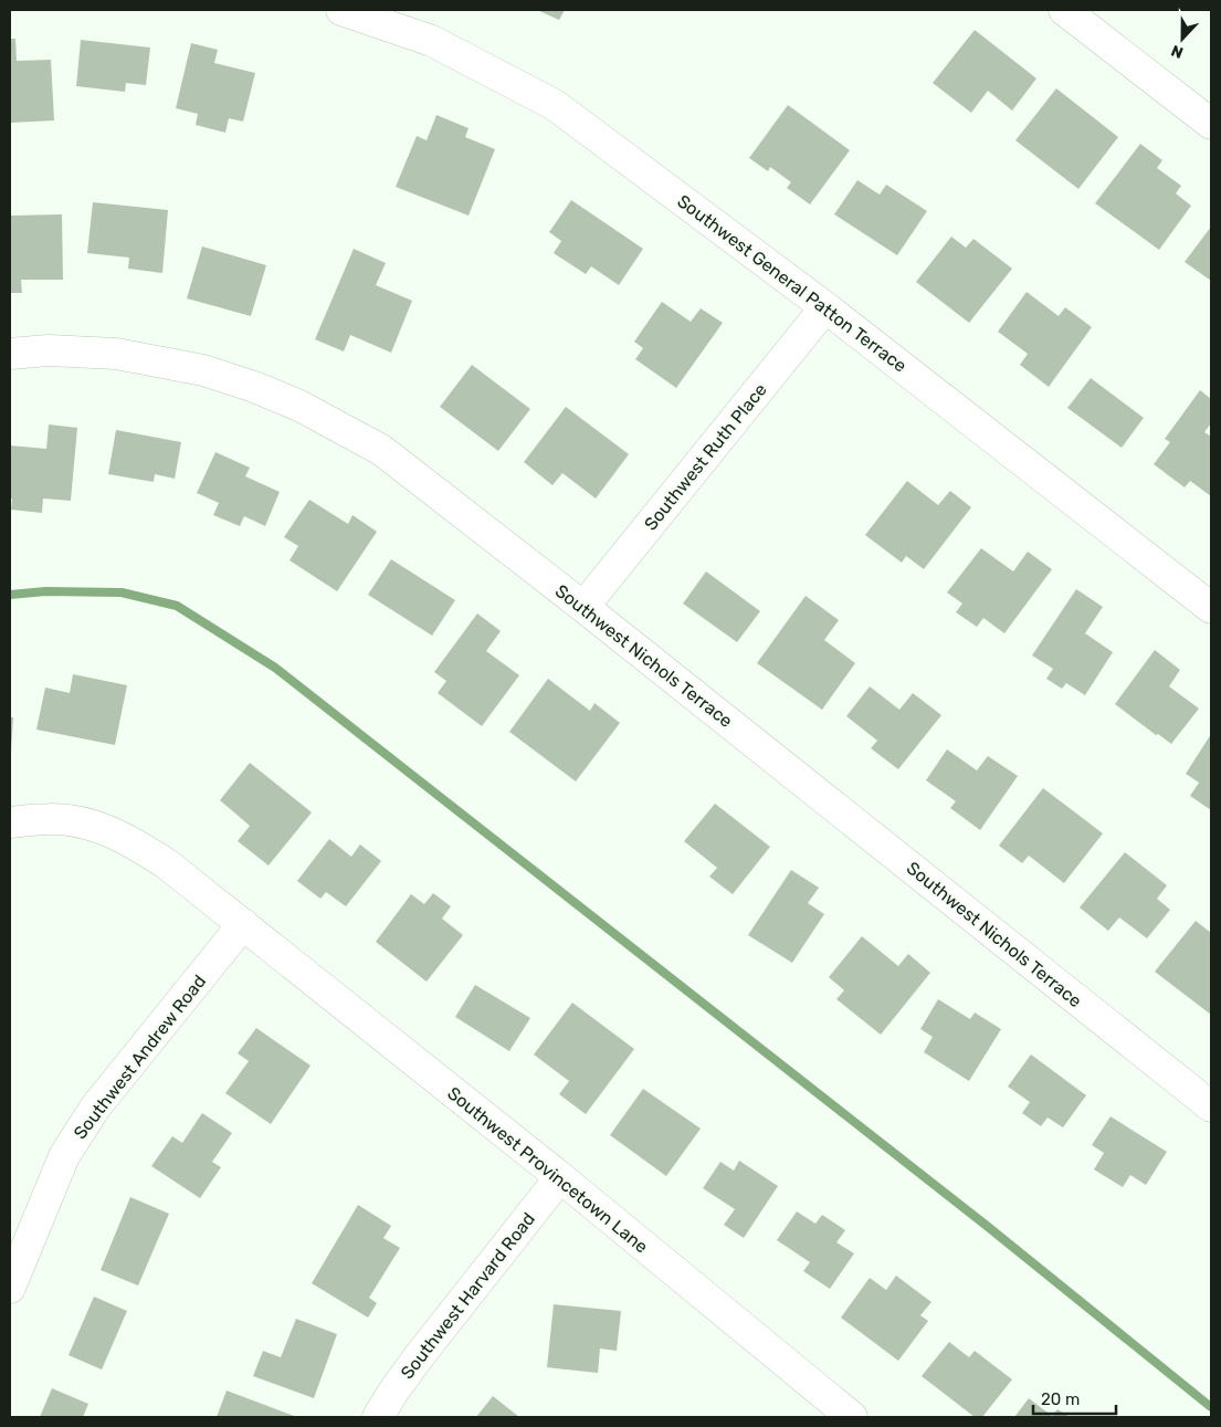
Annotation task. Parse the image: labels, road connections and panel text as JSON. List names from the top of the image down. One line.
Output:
{"streets":{"street":["Southwest General Patton Terrace","Southwest Ruth Place","Southwest Nichols Terrace","Southwest Andrew Road","Southwest Provincetown Lane","Southwest Harvard Road"]},"crossings":[["Southwest General Patton Terrace","Southwest Ruth Place"],["Southwest Ruth Place","Southwest Nichols Terrace"],["Southwest Andrew Road","Southwest Provincetown Lane"],["Southwest Provincetown Lane","Southwest Harvard Road"]],"scale_bar":"20 m","north":"bottom"}
